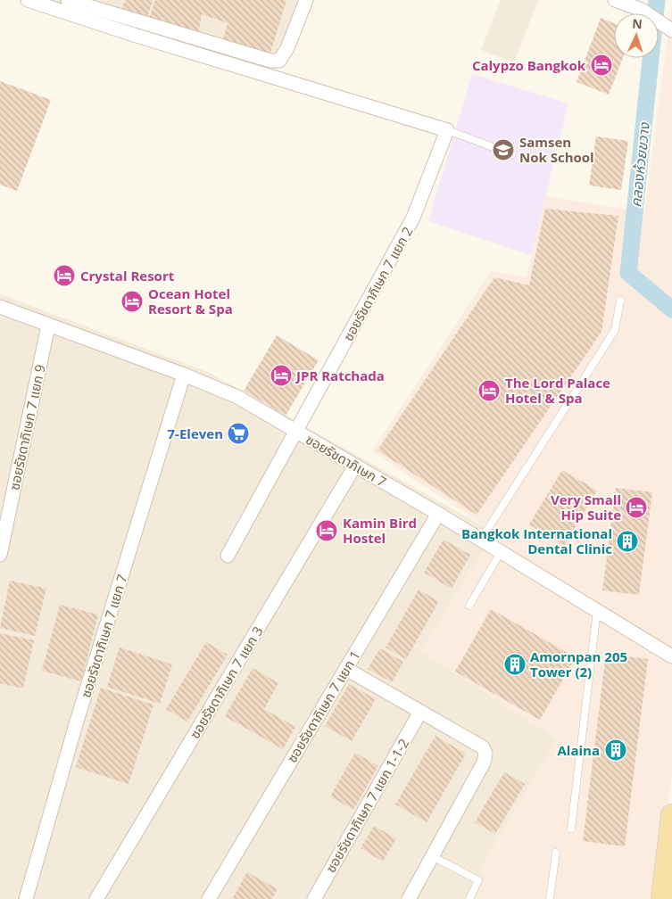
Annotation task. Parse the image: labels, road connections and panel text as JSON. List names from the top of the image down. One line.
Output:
{"streets":{"street":["ซอยรัชดาภิเษก 7 แยก 2","ซอยรัชดาภิเษก 7 แยก 9","ซอยรัชดาภิเษก 7","ซอยรัชดาภิเษก 7 แยก 7","ซอยรัชดาภิเษก 7 แยก 3","ซอยรัชดาภิเษก 7 แยก 1","ซอยรัชดาภิเษก 7 แยก 1-1-2"]},"crossings":[["ซอยรัชดาภิเษก 7 แยก 2","ซอยรัชดาภิเษก 7"],["ซอยรัชดาภิเษก 7 แยก 9","ซอยรัชดาภิเษก 7"],["ซอยรัชดาภิเษก 7","ซอยรัชดาภิเษก 7 แยก 7"],["ซอยรัชดาภิเษก 7","ซอยรัชดาภิเษก 7 แยก 3"],["ซอยรัชดาภิเษก 7","ซอยรัชดาภิเษก 7 แยก 1"]],"water":["คลองห้วยขวาง"],"places":{"hotel":["Calypzo Bangkok","Crystal Resort","Ocean Hotel Resort & Spa","JPR Ratchada","The Lord Palace Hotel & Spa","Very Small Hip Suite","Kamin Bird Hostel"],"school or university":["Samsen Nok School"],"supermarket":["7-Eleven"],"building":["Bangkok International Dental Clinic","Amornpan 205 Tower (2)","Alaina"]},"north":"top"}
